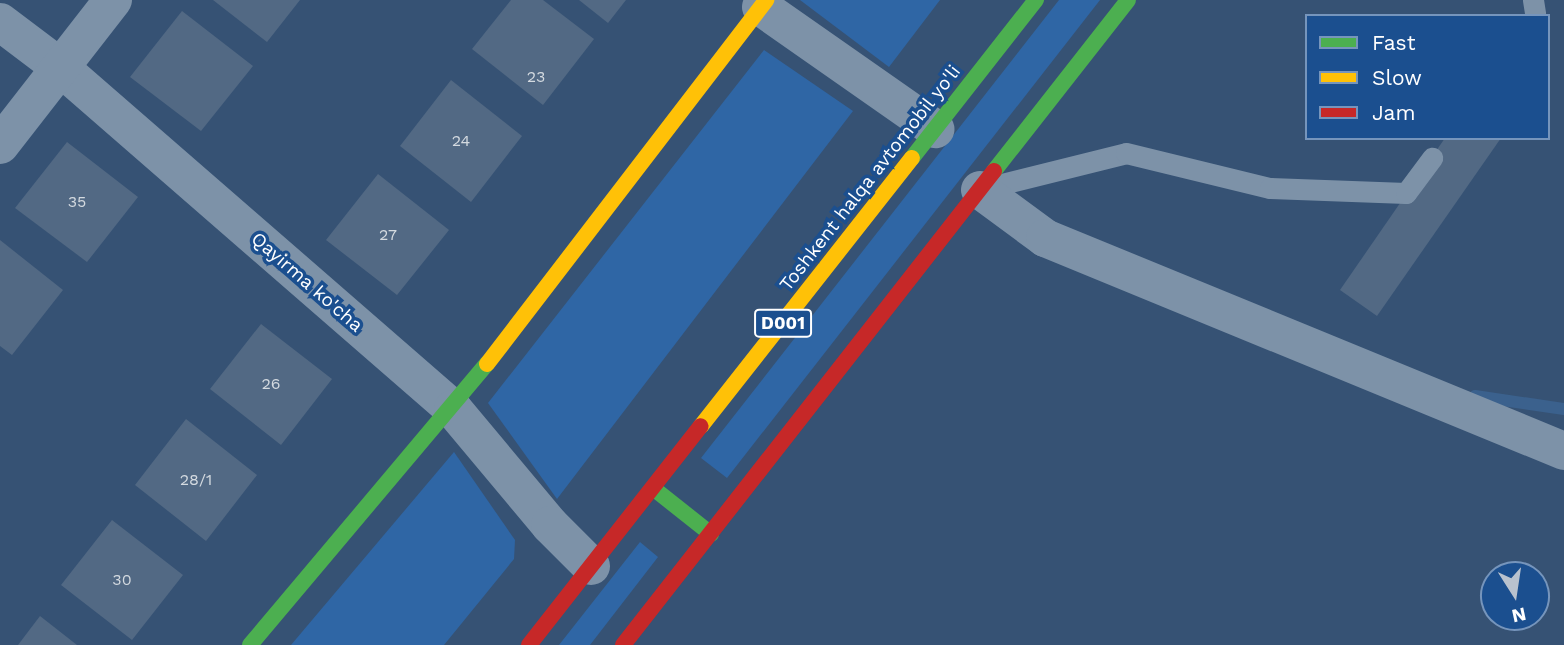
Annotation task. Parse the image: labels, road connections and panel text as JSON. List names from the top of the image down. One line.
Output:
{"streets":{"main road":["Toshkent halqa avtomobil yo'li","D001"],"street":["Qayirma ko'cha"]},"crossings":[["Toshkent halqa avtomobil yo'li","Qayirma ko'cha"]],"house_numbers":["23","24","35","27","26","28/1","30"],"legend":["Fast","Slow","Jam"],"north":"bottom"}
